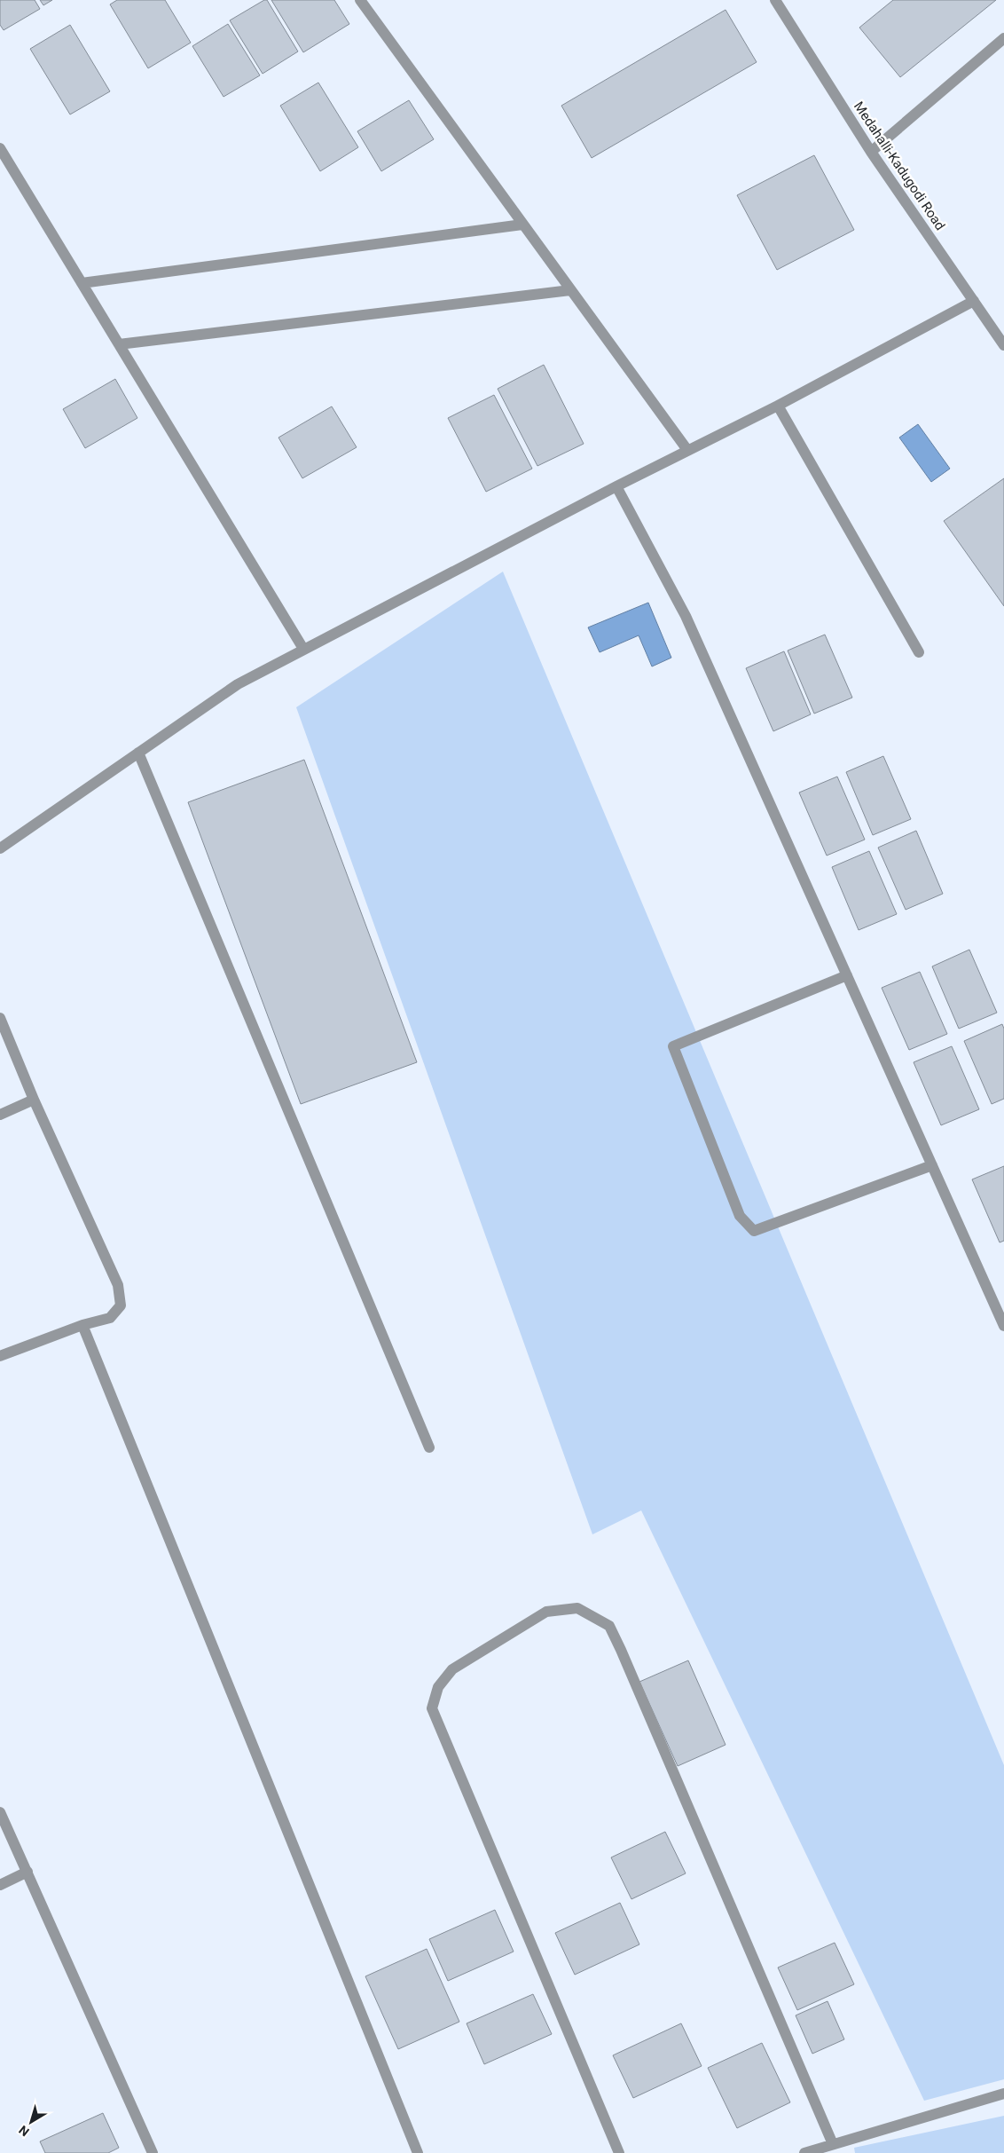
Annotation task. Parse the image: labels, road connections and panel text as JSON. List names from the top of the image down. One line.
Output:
{"streets":{"street":["Medahalli-Kadugodi Road"]},"north":"bottom left"}
